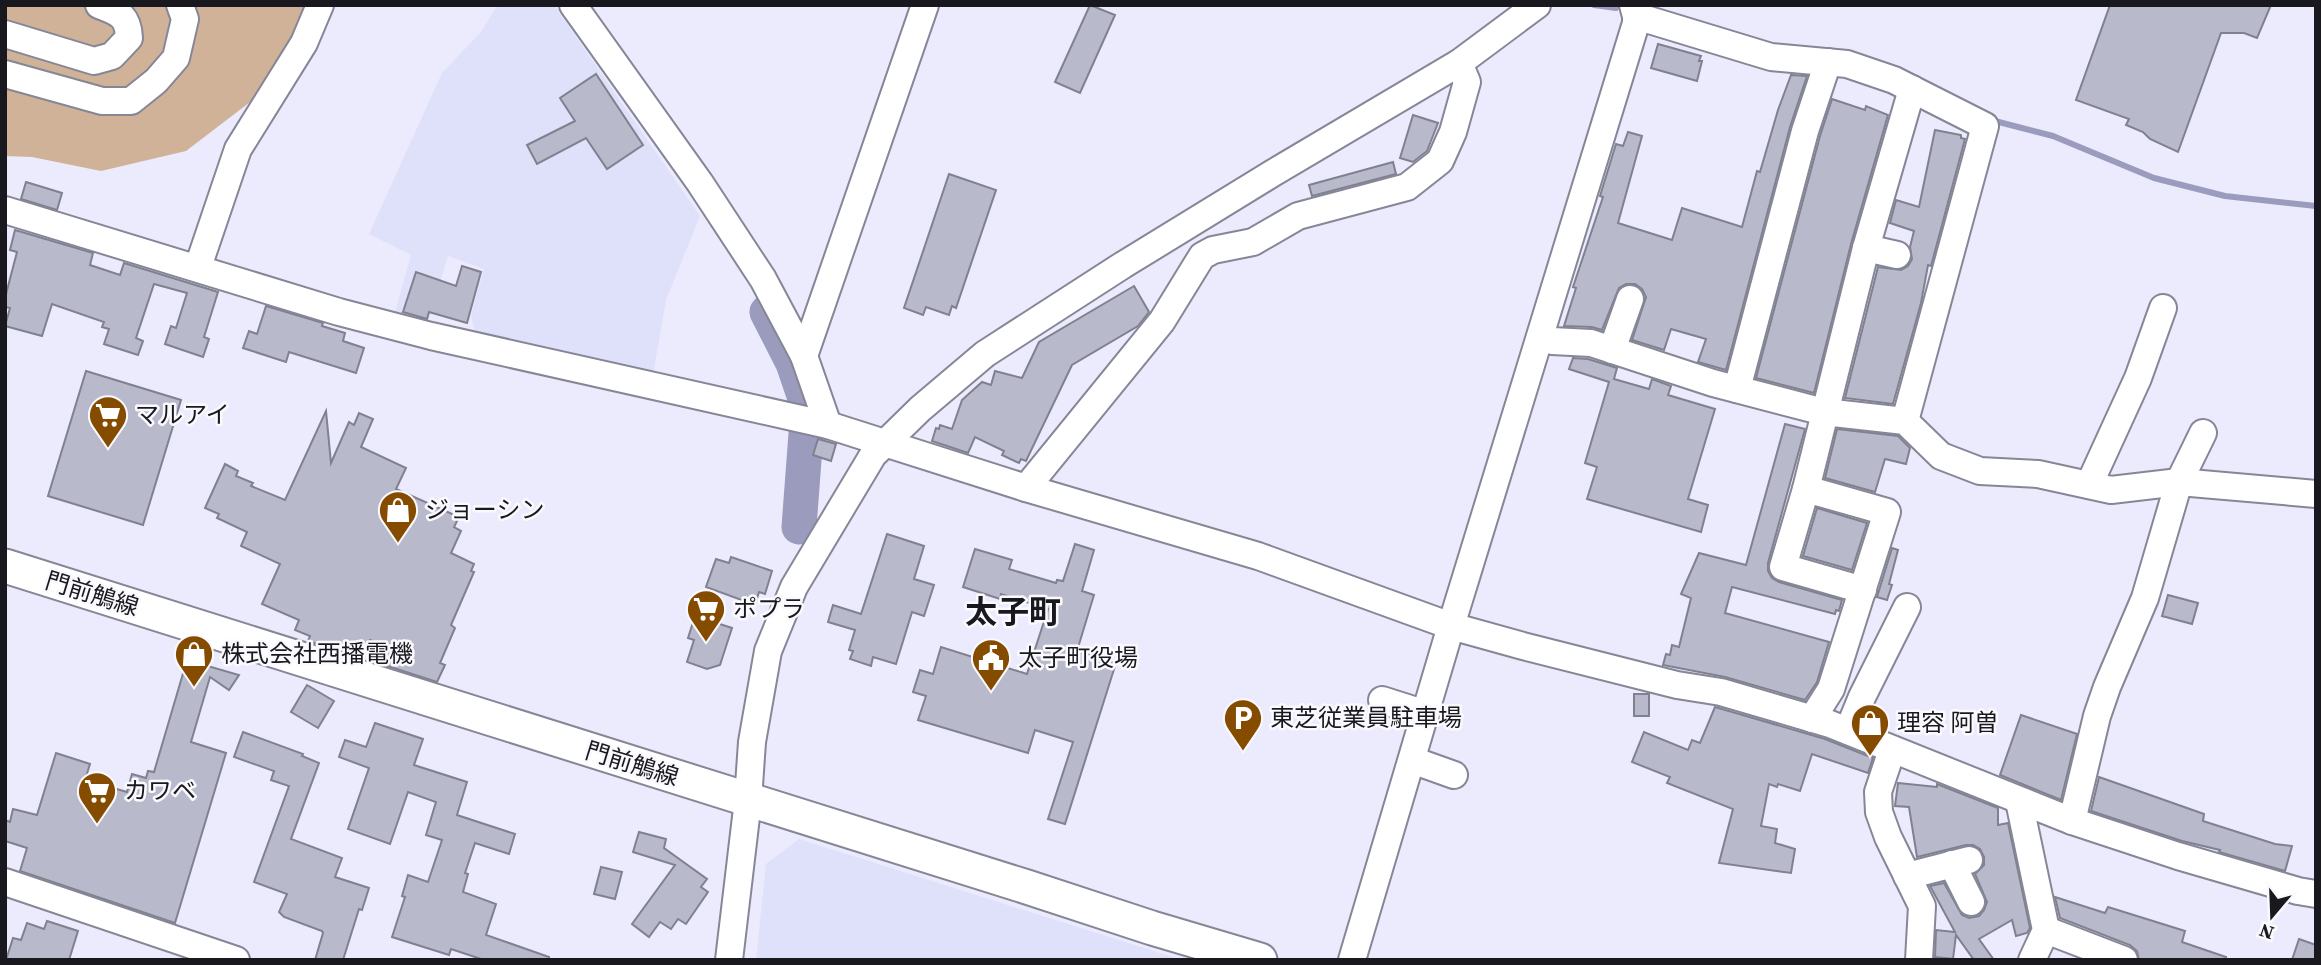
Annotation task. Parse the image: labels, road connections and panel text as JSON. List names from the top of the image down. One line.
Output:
{"streets":{"main road":["門前鵤線"]},"districts":["太子町"],"places":{"supermarket":["マルアイ","ポプラ","カワベ"],"shop":["ジョーシン","株式会社西播電機","理容 阿曽"],"public building":["太子町役場"],"parking":["東芝従業員駐車場"]},"north":"bottom"}
